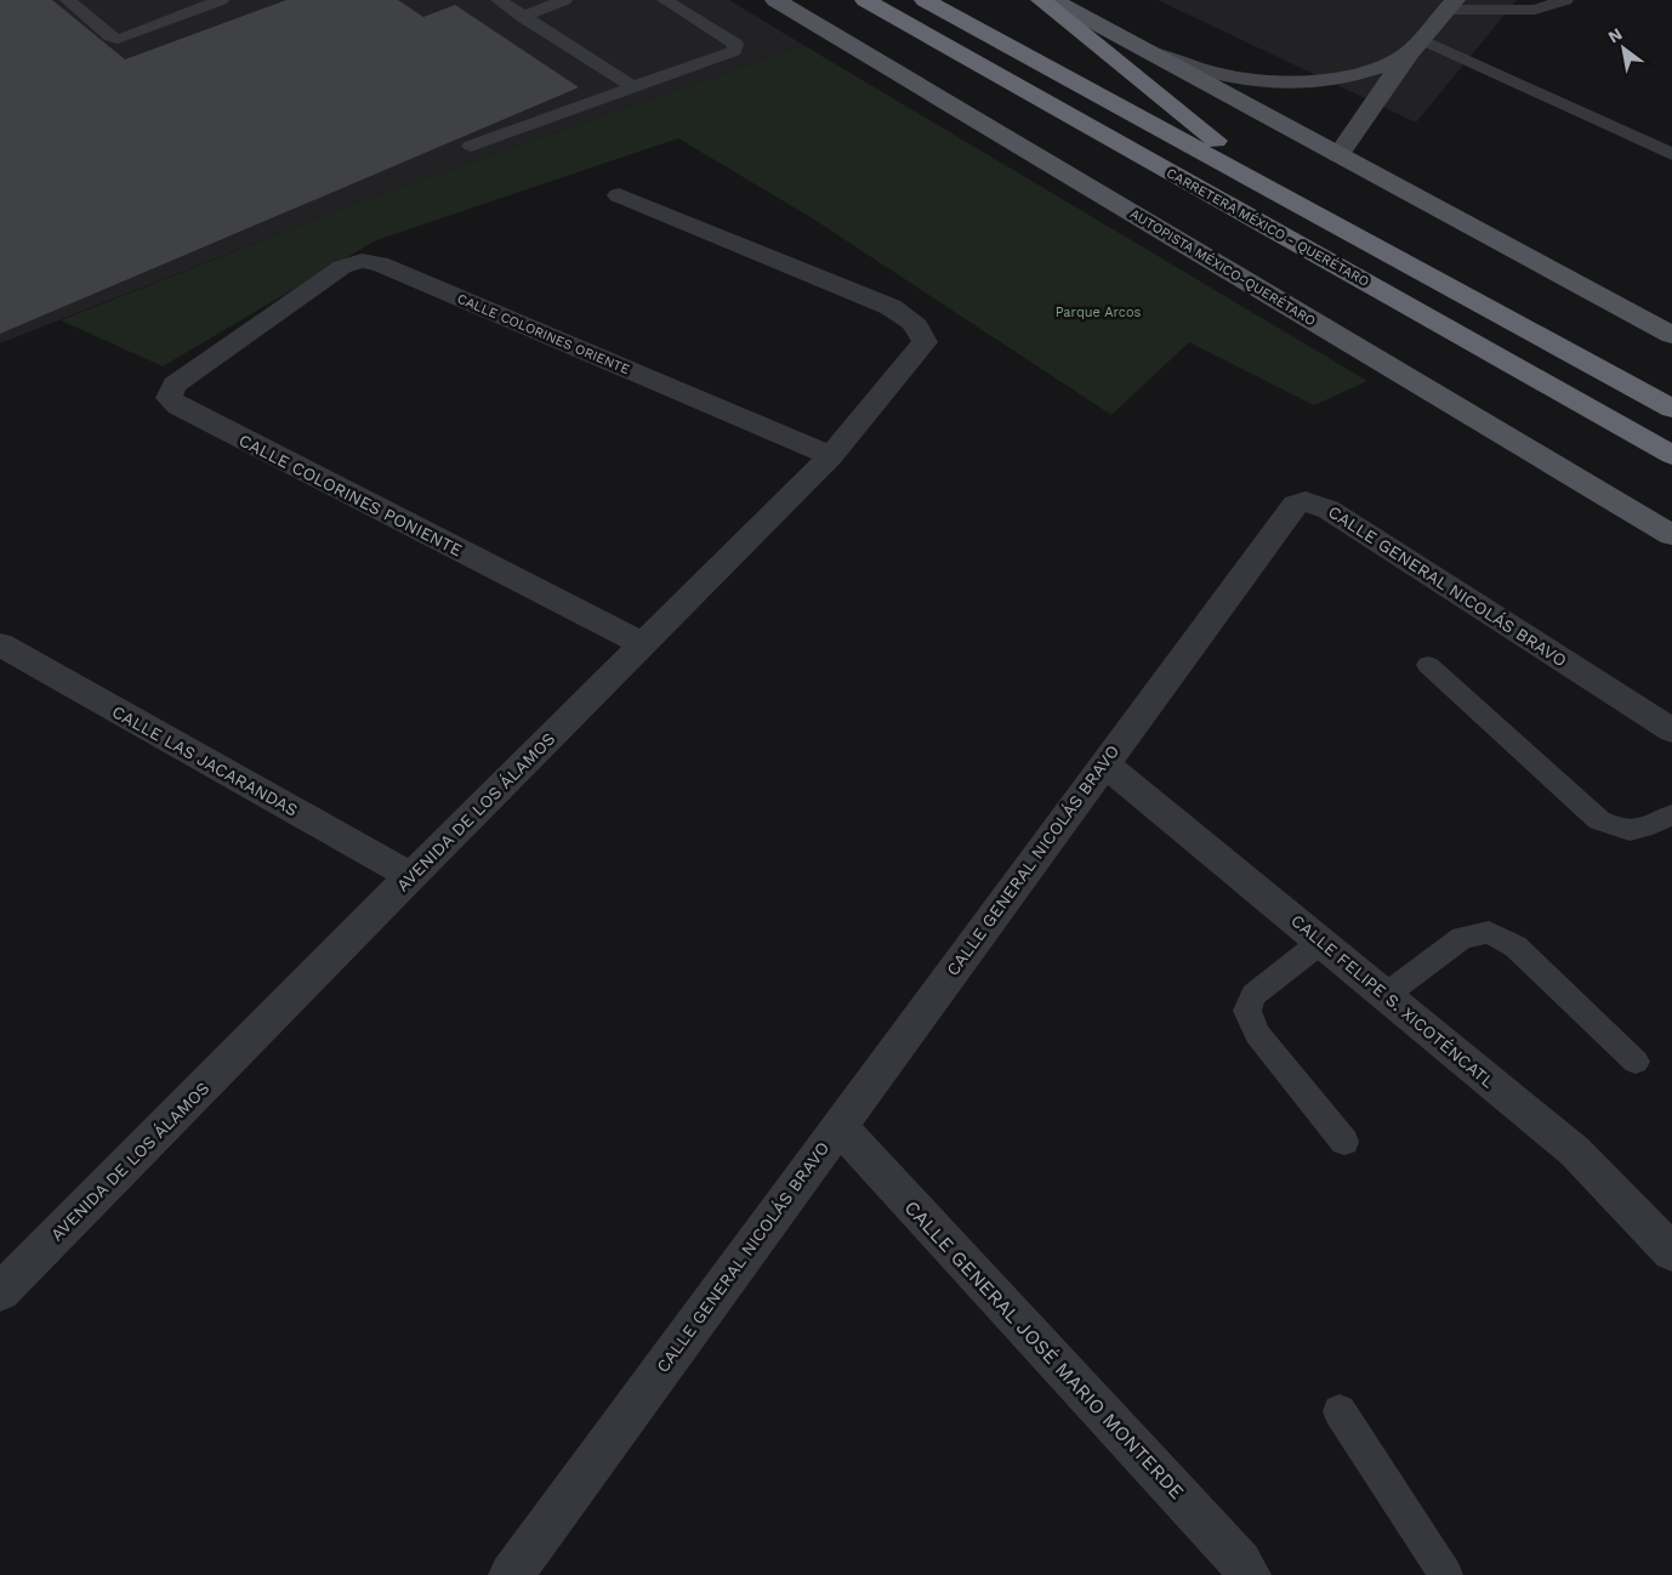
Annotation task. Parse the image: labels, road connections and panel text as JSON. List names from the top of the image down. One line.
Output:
{"streets":{"highway":["CARRETERA MÉXICO - QUERÉTARO"],"main road":["AUTOPISTA MÉXICO-QUERÉTARO"],"street":["CALLE COLORINES ORIENTE","CALLE COLORINES PONIENTE","CALLE GENERAL NICOLÁS BRAVO","CALLE LAS JACARANDAS","AVENIDA DE LOS ÁLAMOS","CALLE FELIPE S. XICOTÉNCATL","CALLE GENERAL JOSÉ MARIO MONTERDE"]},"crossings":[["CALLE COLORINES ORIENTE","CALLE COLORINES PONIENTE"],["CALLE COLORINES ORIENTE","AVENIDA DE LOS ÁLAMOS"],["CALLE COLORINES PONIENTE","AVENIDA DE LOS ÁLAMOS"],["CALLE GENERAL NICOLÁS BRAVO","CALLE FELIPE S. XICOTÉNCATL"],["CALLE GENERAL NICOLÁS BRAVO","CALLE GENERAL JOSÉ MARIO MONTERDE"],["CALLE LAS JACARANDAS","AVENIDA DE LOS ÁLAMOS"]],"parks":["Parque Arcos"],"north":"top left"}
